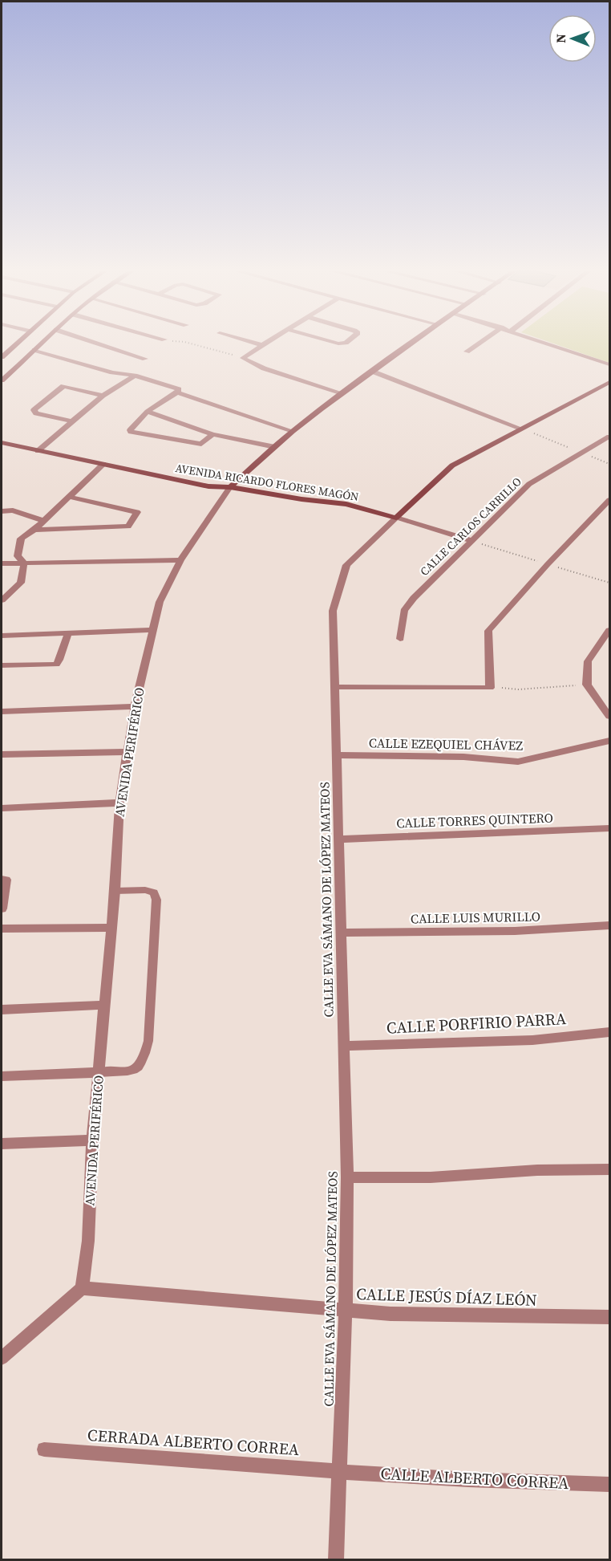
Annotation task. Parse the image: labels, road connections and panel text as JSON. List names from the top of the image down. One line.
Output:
{"streets":{"street":["AVENIDA RICARDO FLORES MAGÓN","CALLE CARLOS CARRILLO","CALLE EZEQUIEL CHÁVEZ","AVENIDA PERIFÉRICO","CALLE TORRES QUINTERO","CALLE EVA SÁMANO DE LÓPEZ MATEOS","CALLE LUIS MURILLO","CALLE PORFIRIO PARRA","CALLE JESÚS DÍAZ LEÓN","CERRADA ALBERTO CORREA","CALLE ALBERTO CORREA"]},"crossings":[["AVENIDA RICARDO FLORES MAGÓN","CALLE CARLOS CARRILLO"],["AVENIDA RICARDO FLORES MAGÓN","AVENIDA PERIFÉRICO"],["AVENIDA RICARDO FLORES MAGÓN","CALLE EVA SÁMANO DE LÓPEZ MATEOS"],["CALLE EZEQUIEL CHÁVEZ","CALLE EVA SÁMANO DE LÓPEZ MATEOS"],["AVENIDA PERIFÉRICO","CALLE JESÚS DÍAZ LEÓN"],["CALLE TORRES QUINTERO","CALLE EVA SÁMANO DE LÓPEZ MATEOS"],["CALLE EVA SÁMANO DE LÓPEZ MATEOS","CALLE LUIS MURILLO"],["CALLE EVA SÁMANO DE LÓPEZ MATEOS","CALLE PORFIRIO PARRA"],["CALLE EVA SÁMANO DE LÓPEZ MATEOS","CALLE JESÚS DÍAZ LEÓN"],["CALLE EVA SÁMANO DE LÓPEZ MATEOS","CERRADA ALBERTO CORREA"],["CALLE EVA SÁMANO DE LÓPEZ MATEOS","CALLE ALBERTO CORREA"],["CERRADA ALBERTO CORREA","CALLE ALBERTO CORREA"]],"north":"left"}
